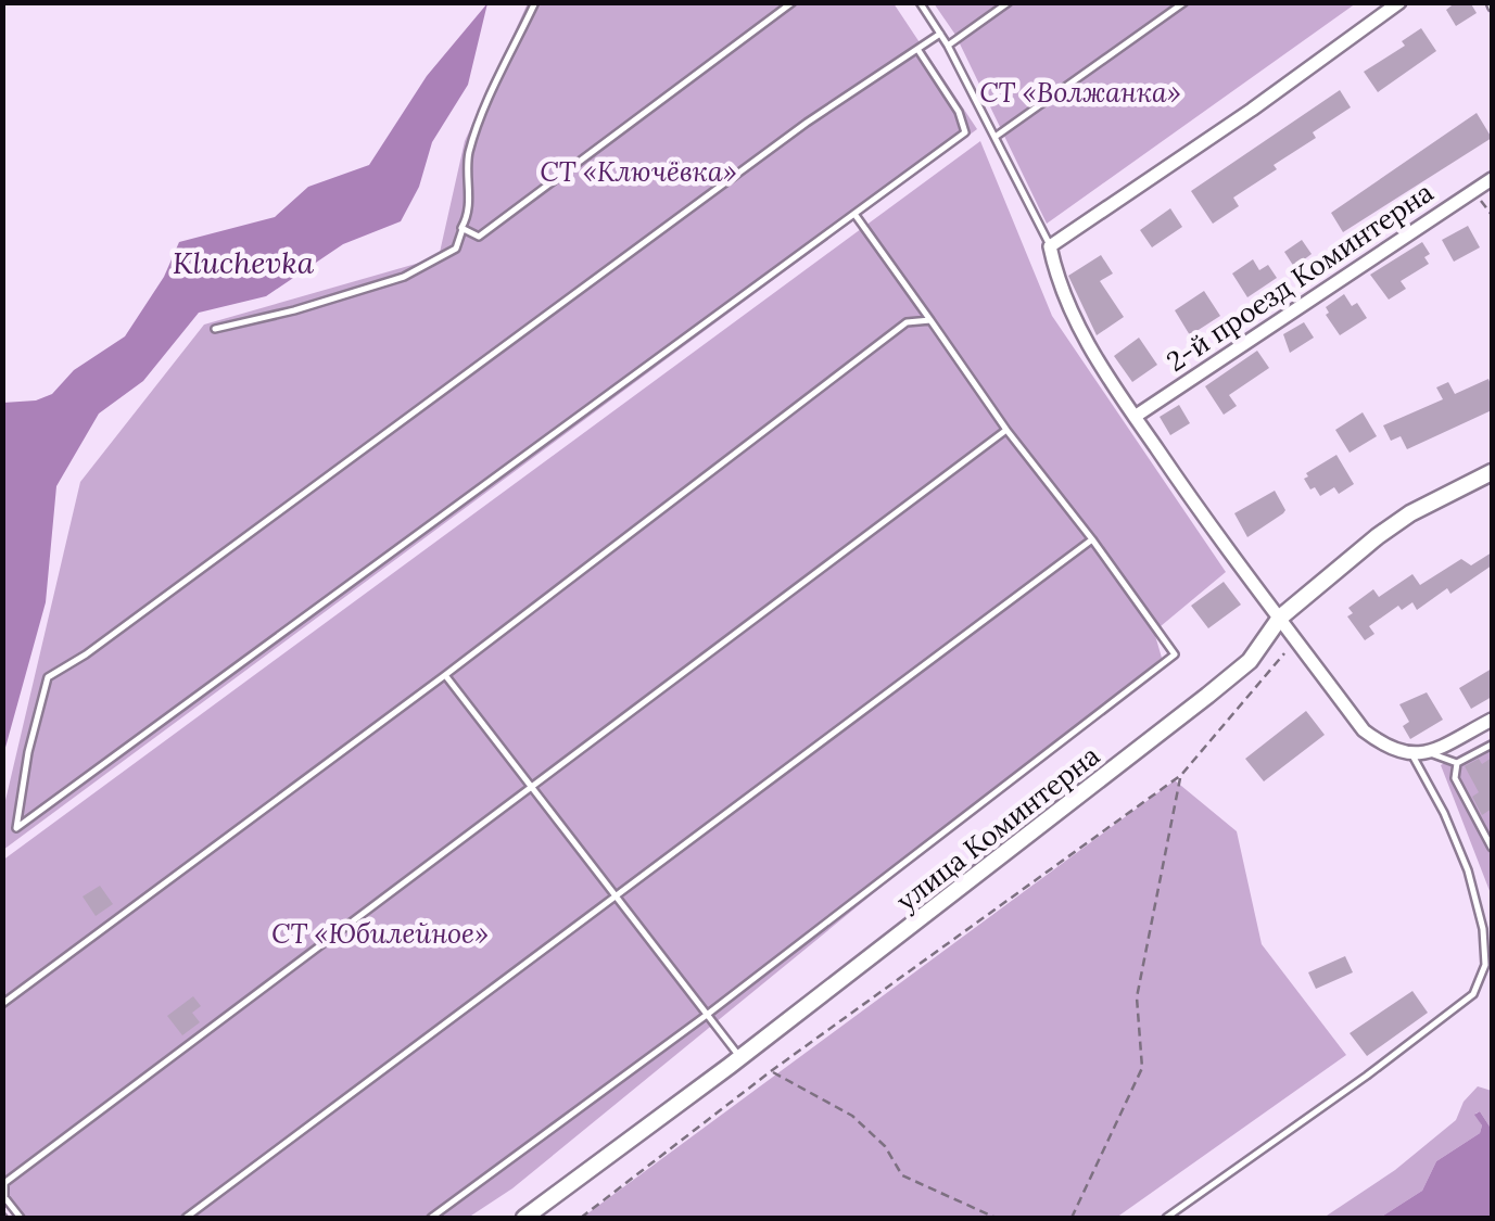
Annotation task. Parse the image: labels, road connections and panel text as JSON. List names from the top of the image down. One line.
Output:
{"streets":{"street":["2-й проезд Коминтерна","улица Коминтерна"]},"water":["Kluchevka"],"parks":["СТ «Волжанка»","СТ «Ключёвка»","СТ «Юбилейное»"]}
